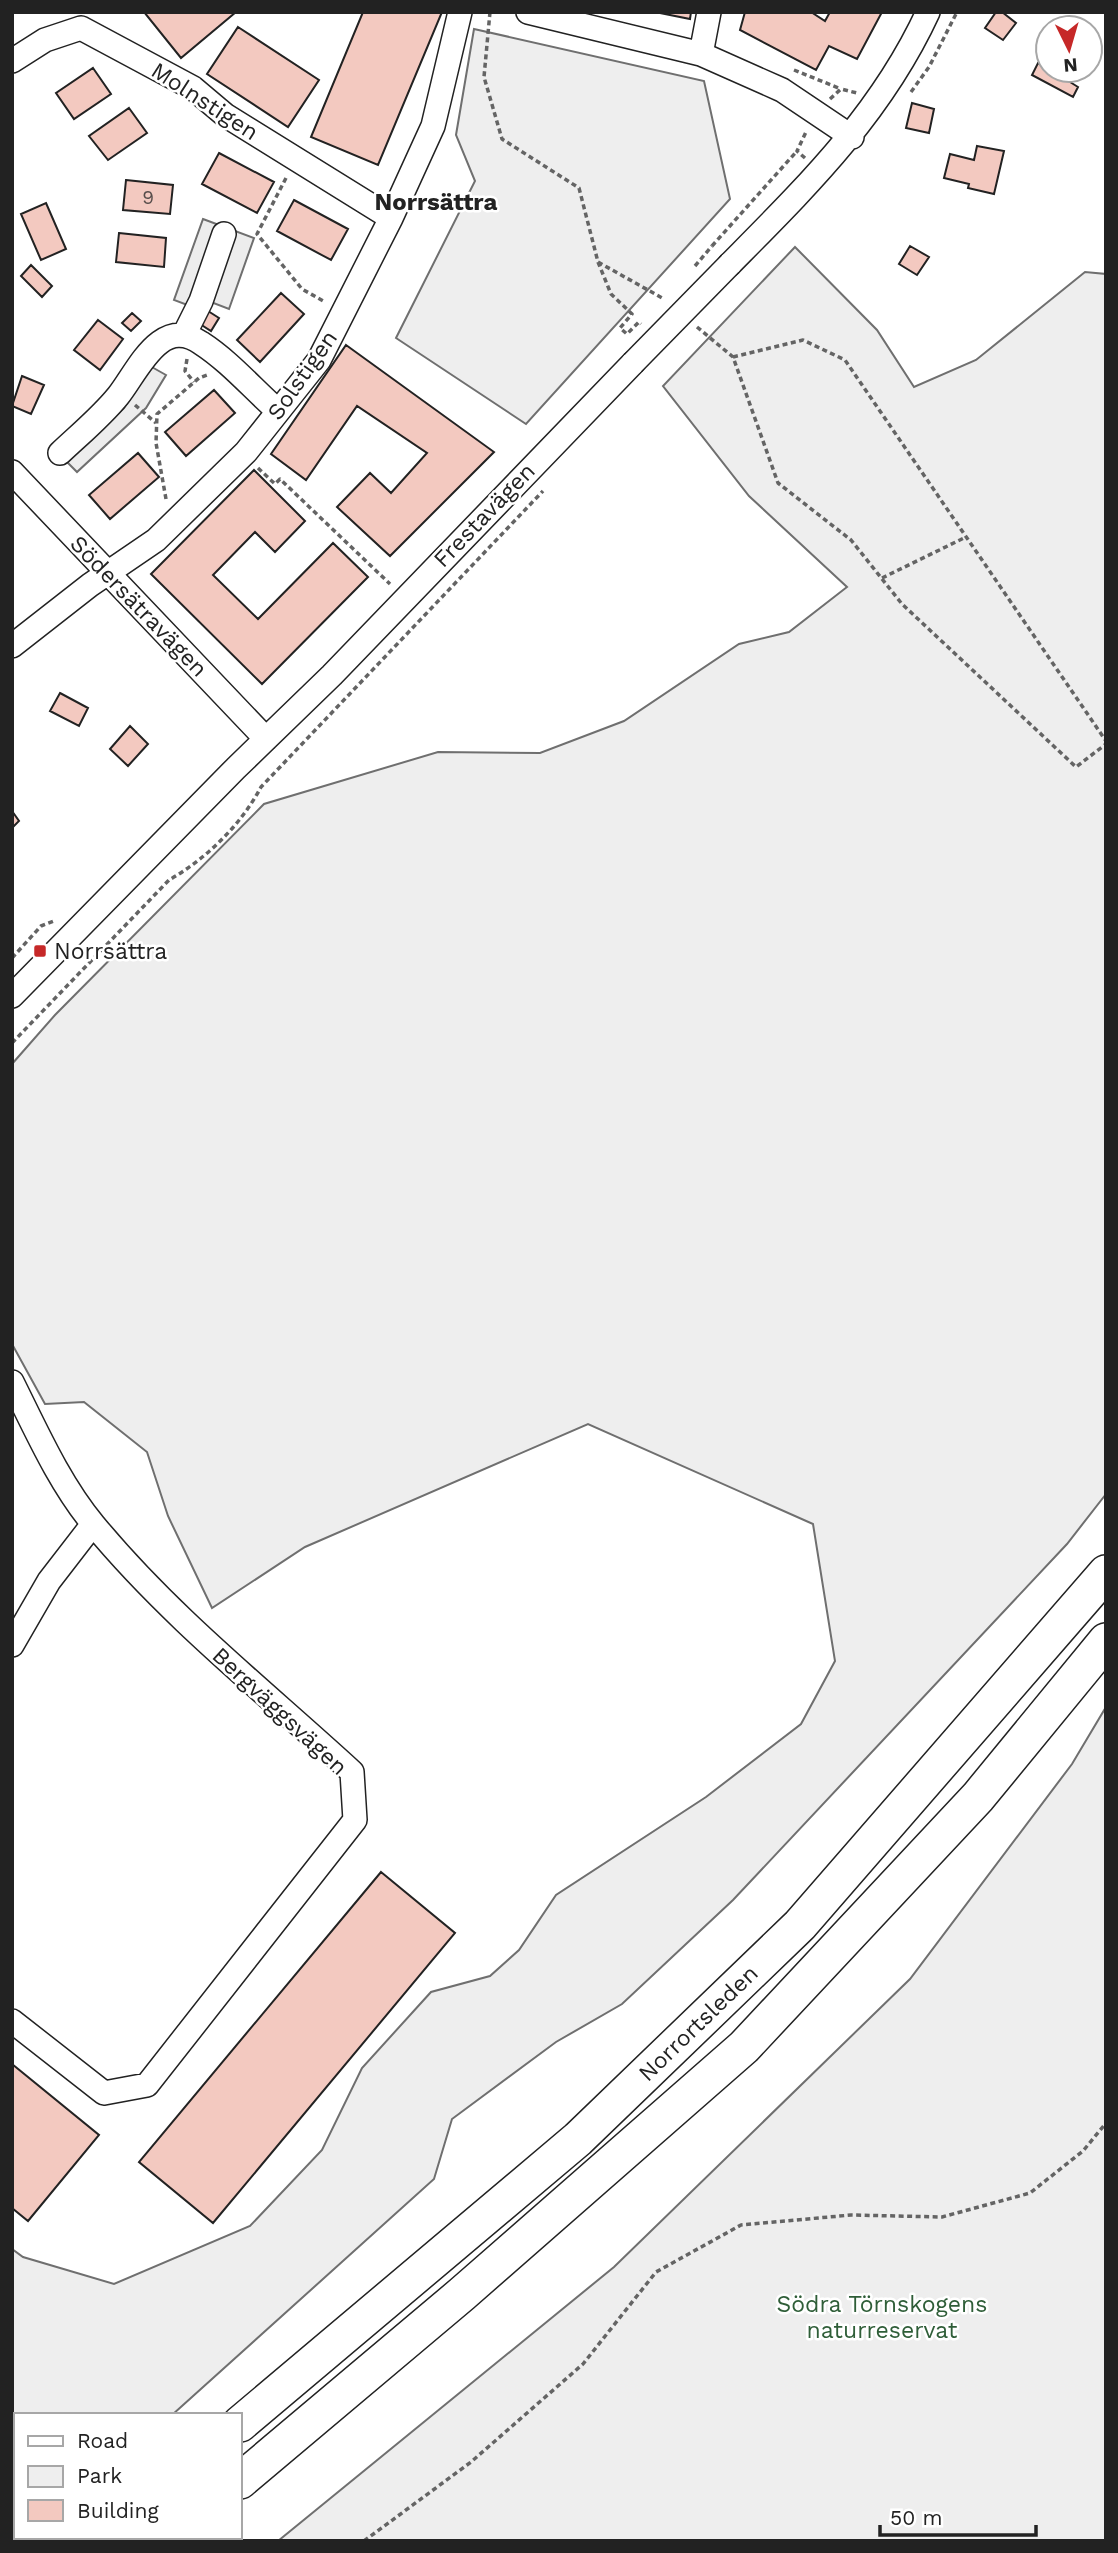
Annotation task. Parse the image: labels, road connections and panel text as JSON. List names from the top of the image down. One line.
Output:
{"streets":{"highway":["Norrortsleden"],"street":["Molnstigen","Solstigen","Frestavägen","Södersätravägen","Bergväggsvägen"]},"crossings":[["Molnstigen","Solstigen"],["Solstigen","Södersätravägen"],["Frestavägen","Södersätravägen"]],"districts":["Norrsättra"],"parks":["Södra Törnskogens naturreservat"],"places":{"transit":["Norrsättra"]},"house_numbers":["9"],"legend":["Road","Park","Building"],"scale_bar":"50 m","north":"bottom"}
